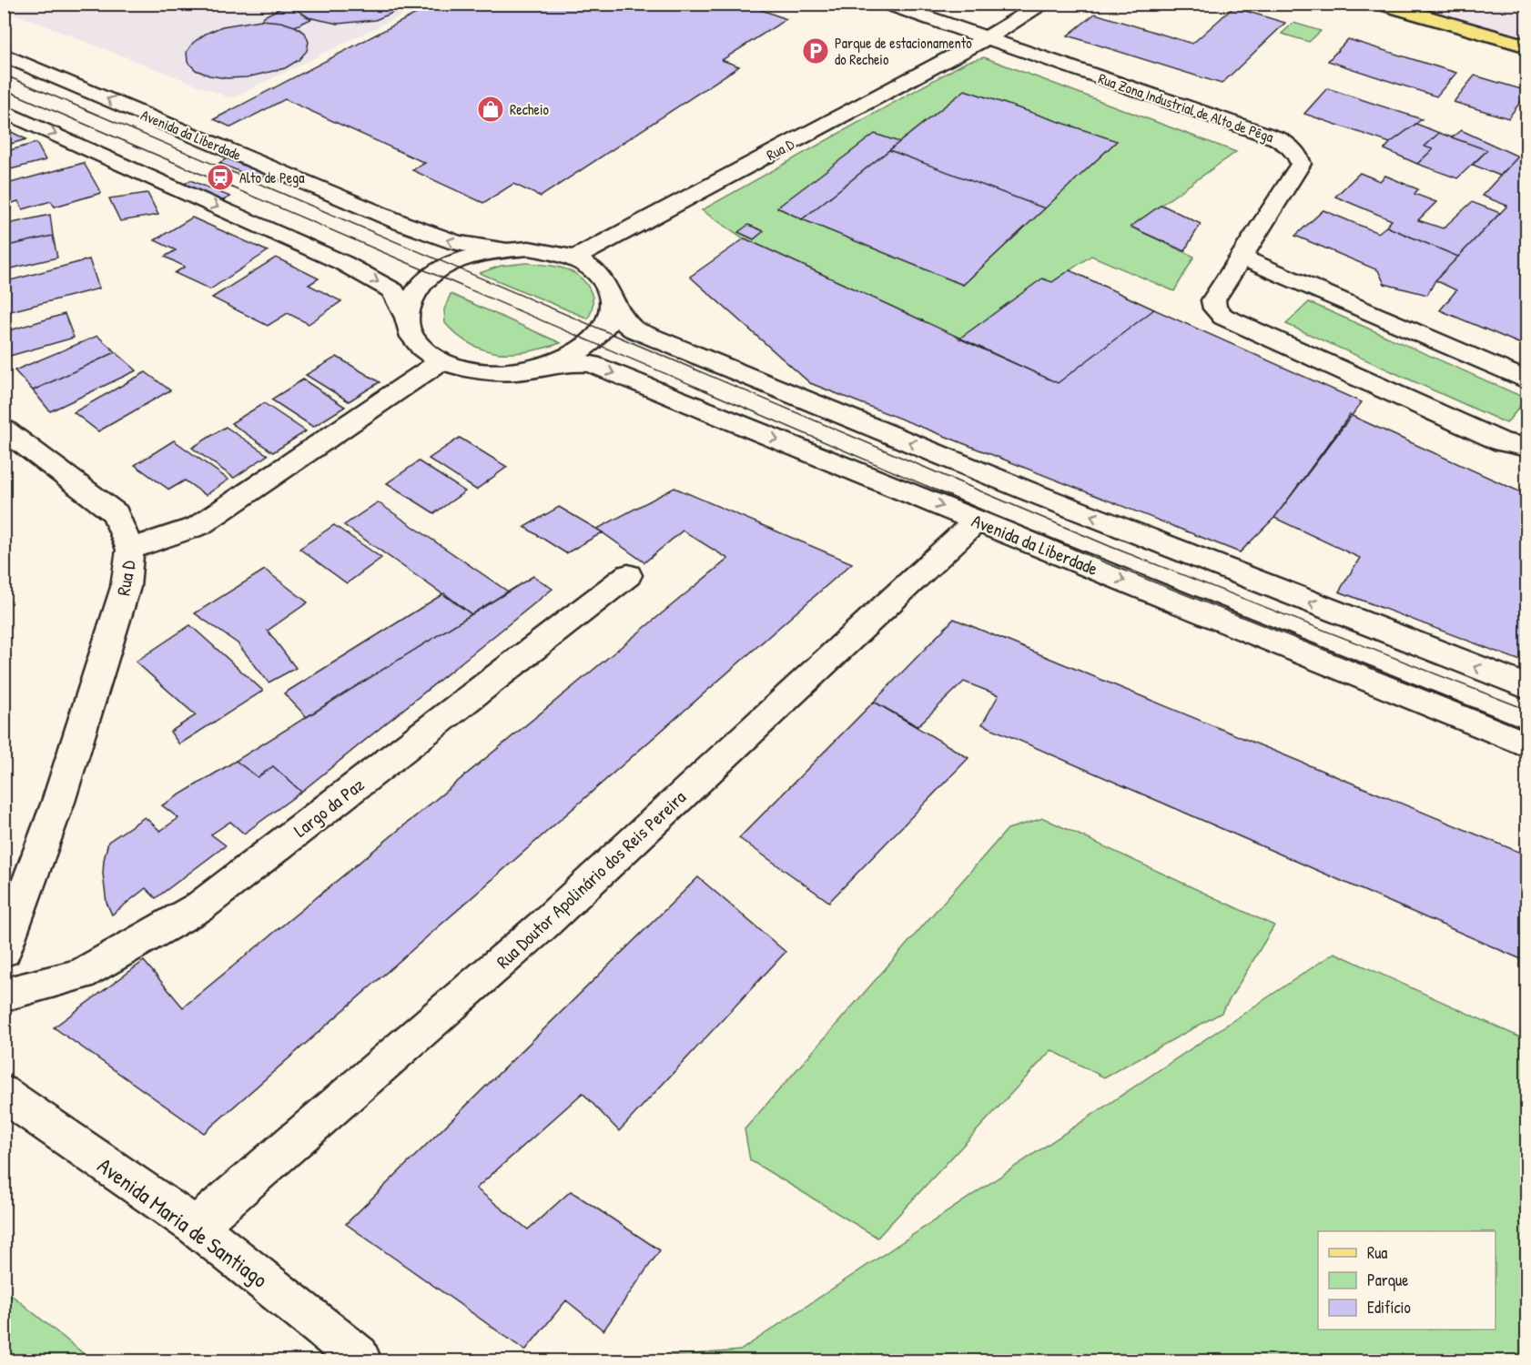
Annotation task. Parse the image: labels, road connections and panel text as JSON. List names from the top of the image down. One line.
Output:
{"streets":{"street":["Rua Zona Industrial de Alto de Pêga","Avenida da Liberdade","Rua D","Largo da Paz","Rua Doutor Apolinário dos Reis Pereira","Avenida Maria de Santiago"]},"crossings":[["Rua Zona Industrial de Alto de Pêga","Rua D"],["Avenida da Liberdade","Rua D"],["Avenida da Liberdade","Rua Doutor Apolinário dos Reis Pereira"],["Rua Doutor Apolinário dos Reis Pereira","Avenida Maria de Santiago"]],"places":{"parking":["Parque de estacionamento do Recheio"],"shop":["Recheio"],"station":["Alto de Pega"]},"legend":["Rua","Parque","Edifício"]}
